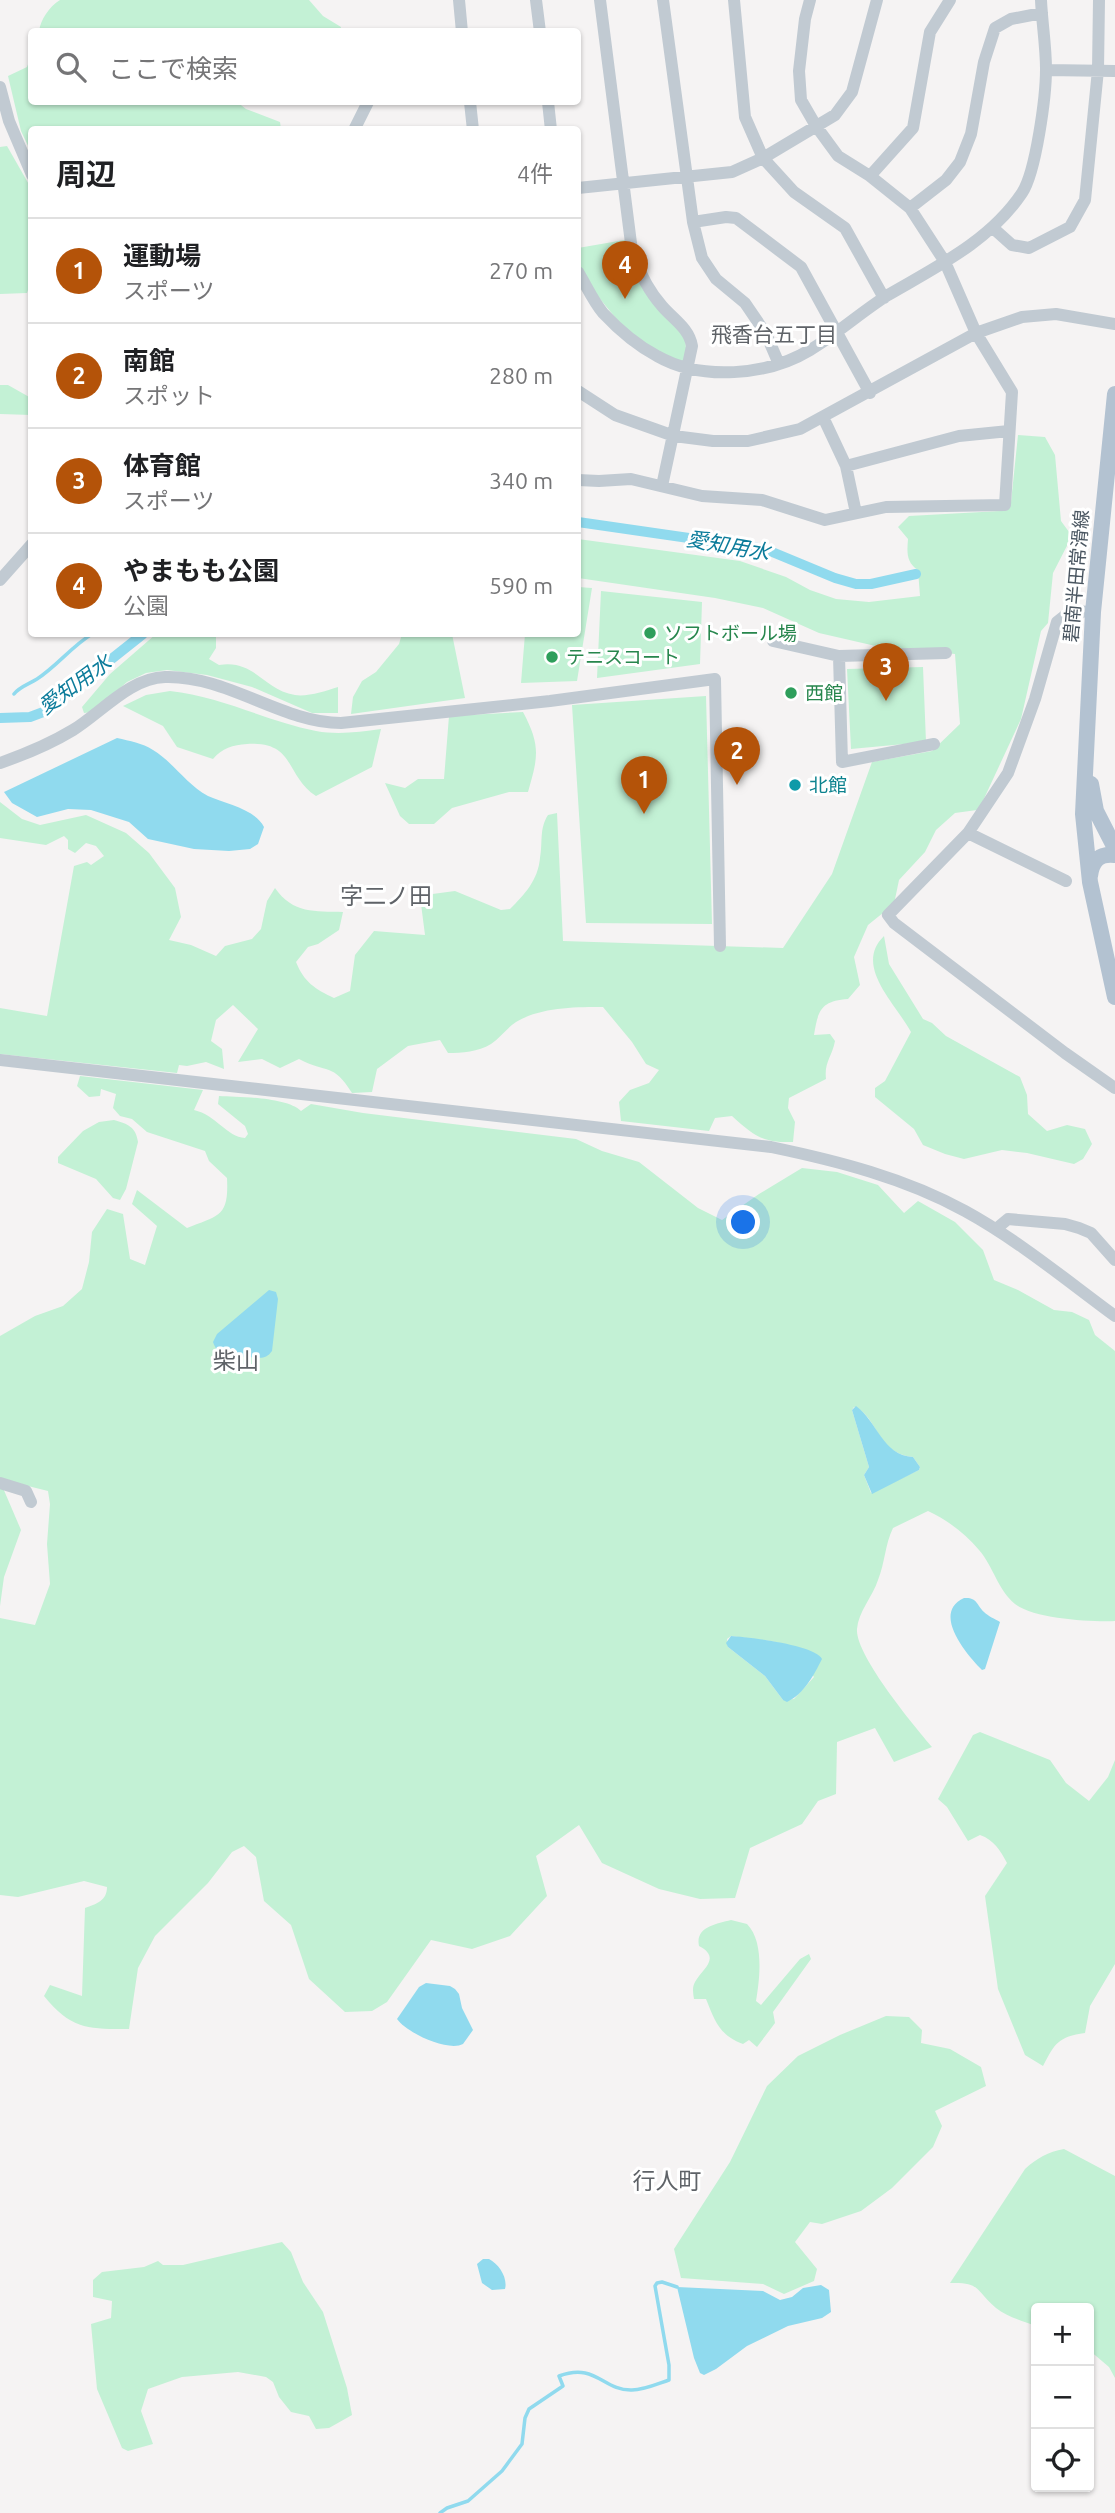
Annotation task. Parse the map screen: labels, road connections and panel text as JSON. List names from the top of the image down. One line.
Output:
{"streets":{"main road":["碧南半田常滑線"]},"districts":["飛香台五丁目","字二ノ田","柴山","行人町"],"water":["愛知用水"],"places":["ソフトボール場","テニスコート","西館","北館"],"page":{"search":"ここで検索","heading":["周辺","4件"],"list":[{"mark":"1","name":"運動場","note":"スポーツ","value":"270 m"},{"mark":"2","name":"南館","note":"スポット","value":"280 m"},{"mark":"3","name":"体育館","note":"スポーツ","value":"340 m"},{"mark":"4","name":"やまもも公園","note":"公園","value":"590 m"}],"pins":["4","3","2","1"],"map_buttons":["+","−"]}}
